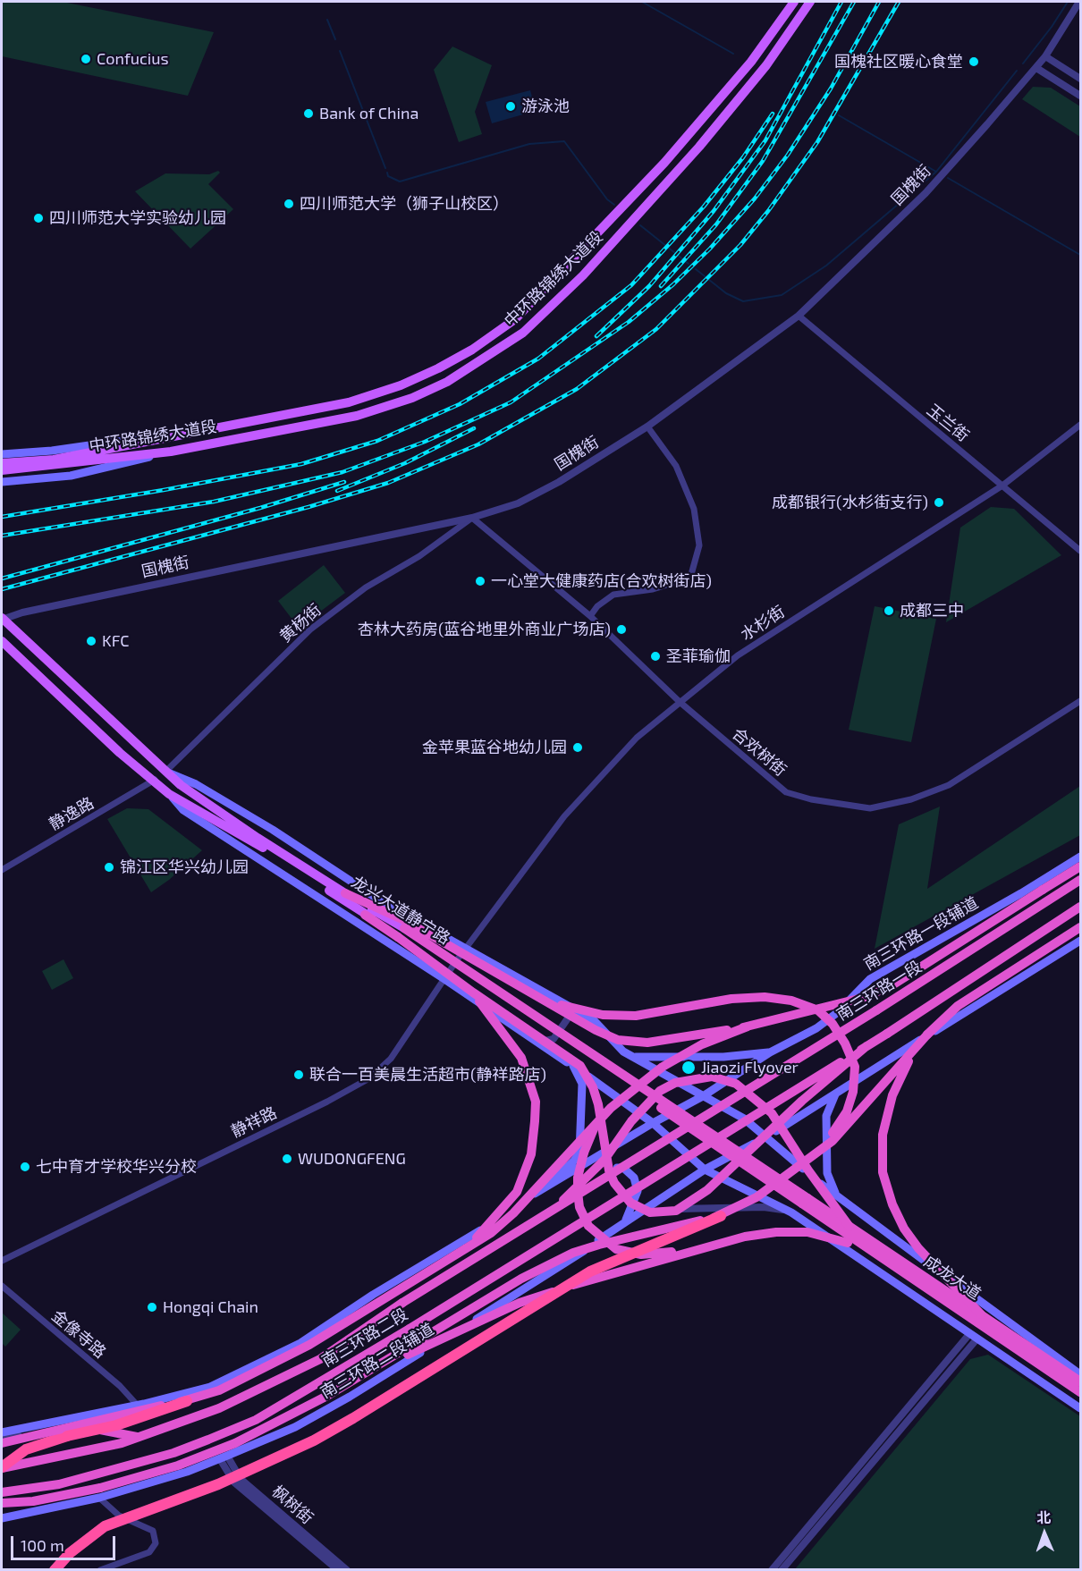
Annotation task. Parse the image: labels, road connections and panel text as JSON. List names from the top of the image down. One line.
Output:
{"streets":{"highway":["龙兴大道静宁路","南三环路一段","成龙大道","南三环路二段"],"main road":["中环路锦绣大道段","南三环路一段辅道","南三环路二段辅道"],"street":["国槐街","玉兰街","黄杨街","水杉街","合欢树街","静逸路","静祥路","金像寺路","枫树街"]},"crossings":[["国槐街","玉兰街"],["国槐街","黄杨街"],["国槐街","合欢树街"],["国槐街","龙兴大道静宁路"],["玉兰街","水杉街"],["黄杨街","合欢树街"],["黄杨街","龙兴大道静宁路"],["水杉街","合欢树街"],["水杉街","静祥路"],["静逸路","龙兴大道静宁路"],["龙兴大道静宁路","成龙大道"],["南三环路一段","南三环路二段"],["南三环路二段辅道","枫树街"]],"places":["Confucius","国槐社区暖心食堂","游泳池","Bank of China","四川师范大学（狮子山校区）","四川师范大学实验幼儿园","成都银行(水杉街支行)","一心堂大健康药店(合欢树街店)","成都三中","杏林大药房(蓝谷地里外商业广场店)","KFC","圣菲瑜伽","金苹果蓝谷地幼儿园","锦江区华兴幼儿园","Jiaozi Flyover","联合一百美晨生活超市(静祥路店)","WUDONGFENG","七中育才学校华兴分校","Hongqi Chain"],"scale_bar":"100 m","north":"top"}
